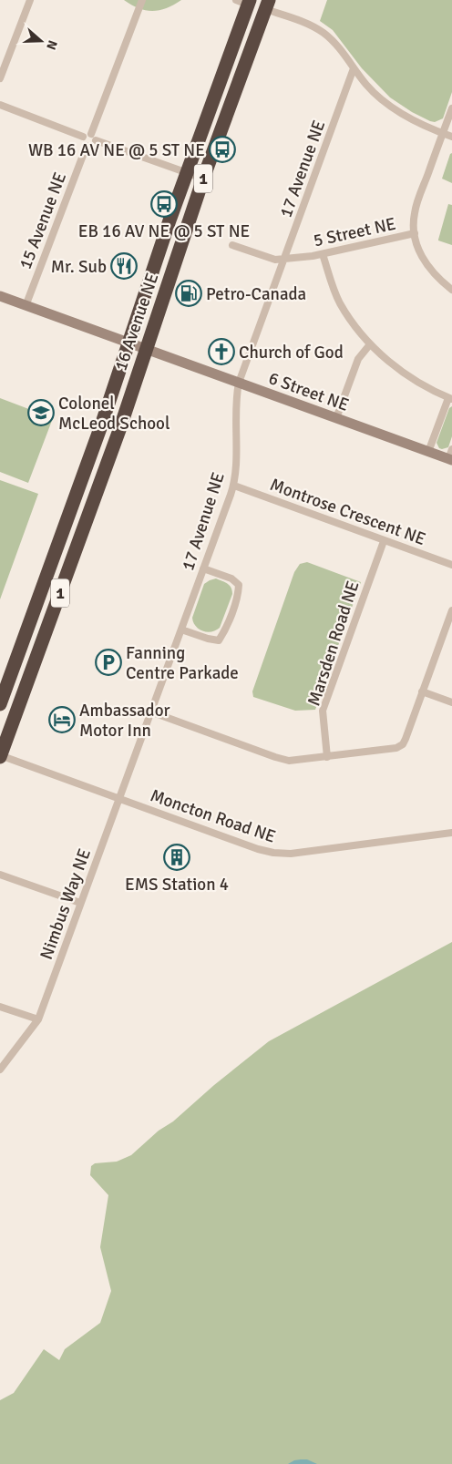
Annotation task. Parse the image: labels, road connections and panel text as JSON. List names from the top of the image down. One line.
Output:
{"streets":{"highway":["1","16 Avenue NE"],"street":["17 Avenue NE","15 Avenue NE","5 Street NE","6 Street NE","Montrose Crescent NE","Marsden Road NE","Moncton Road NE","Nimbus Way NE"]},"crossings":[["17 Avenue NE","5 Street NE"],["17 Avenue NE","6 Street NE"],["17 Avenue NE","Montrose Crescent NE"],["17 Avenue NE","Moncton Road NE"],["17 Avenue NE","Nimbus Way NE"],["15 Avenue NE","6 Street NE"],["16 Avenue NE","6 Street NE"],["16 Avenue NE","Moncton Road NE"],["Montrose Crescent NE","Marsden Road NE"],["Moncton Road NE","Nimbus Way NE"]],"places":{"bus stop":["WB 16 AV NE @ 5 ST NE","EB 16 AV NE @ 5 ST NE"],"restaurant":["Mr. Sub"],"fuel station":["Petro-Canada"],"church":["Church of God"],"school or university":["Colonel McLeod School"],"parking":["Fanning Centre Parkade"],"hotel":["Ambassador Motor Inn"],"building":["EMS Station 4"]},"north":"right"}
